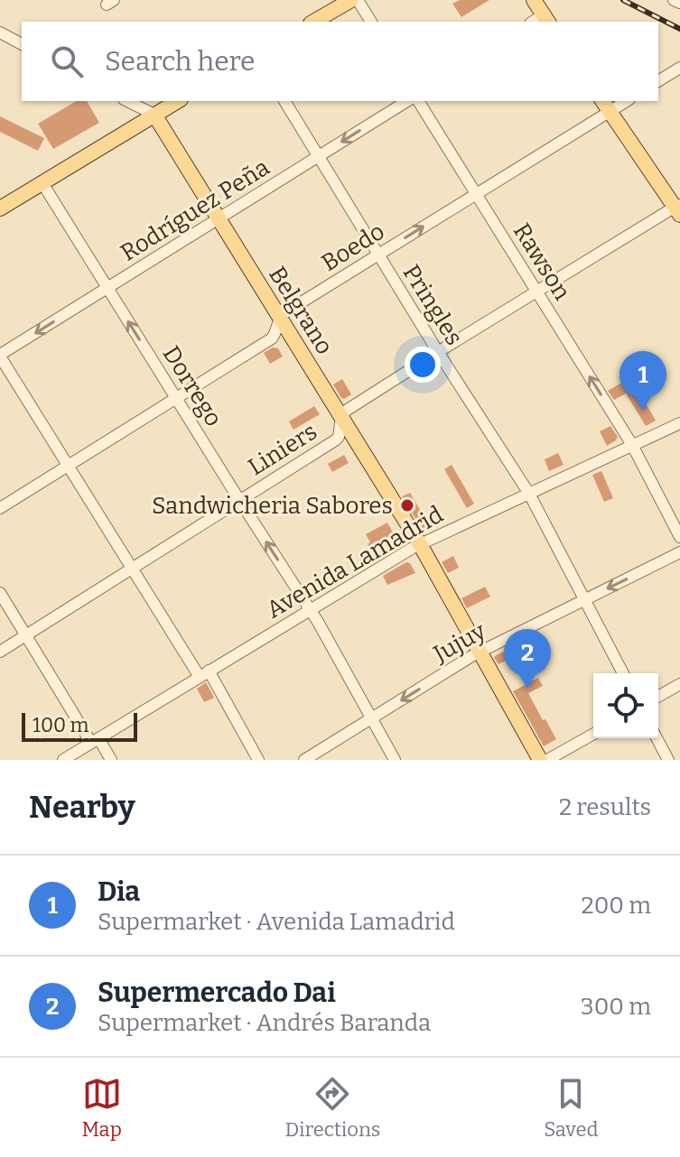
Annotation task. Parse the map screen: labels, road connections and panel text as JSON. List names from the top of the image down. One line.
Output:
{"streets":{"main road":["Belgrano"],"street":["Rodríguez Peña","Boedo","Rawson","Pringles","Dorrego","Liniers","Avenida Lamadrid","Jujuy"]},"crossings":[["Rodríguez Peña","Pringles"],["Rodríguez Peña","Belgrano"],["Rodríguez Peña","Dorrego"],["Boedo","Rawson"],["Boedo","Pringles"],["Boedo","Belgrano"],["Boedo","Dorrego"],["Rawson","Liniers"],["Rawson","Avenida Lamadrid"],["Pringles","Liniers"],["Pringles","Avenida Lamadrid"],["Pringles","Jujuy"],["Belgrano","Liniers"],["Belgrano","Avenida Lamadrid"],["Belgrano","Jujuy"],["Dorrego","Liniers"],["Dorrego","Avenida Lamadrid"],["Dorrego","Jujuy"]],"one_way":["Rodríguez Peña","Rawson","Dorrego","Jujuy"],"places":["Sandwicheria Sabores"],"scale_bar":"100 m","page":{"search":"Search here","pins":["1","2"],"scale":"100 m","heading":["Nearby","2 results"],"list":[{"mark":"1","name":"Dia","note":"Supermarket · Avenida Lamadrid","value":"200 m"},{"mark":"2","name":"Supermercado Dai","note":"Supermarket · Andrés Baranda","value":"300 m"}],"nav":["Map","Directions","Saved"]}}
